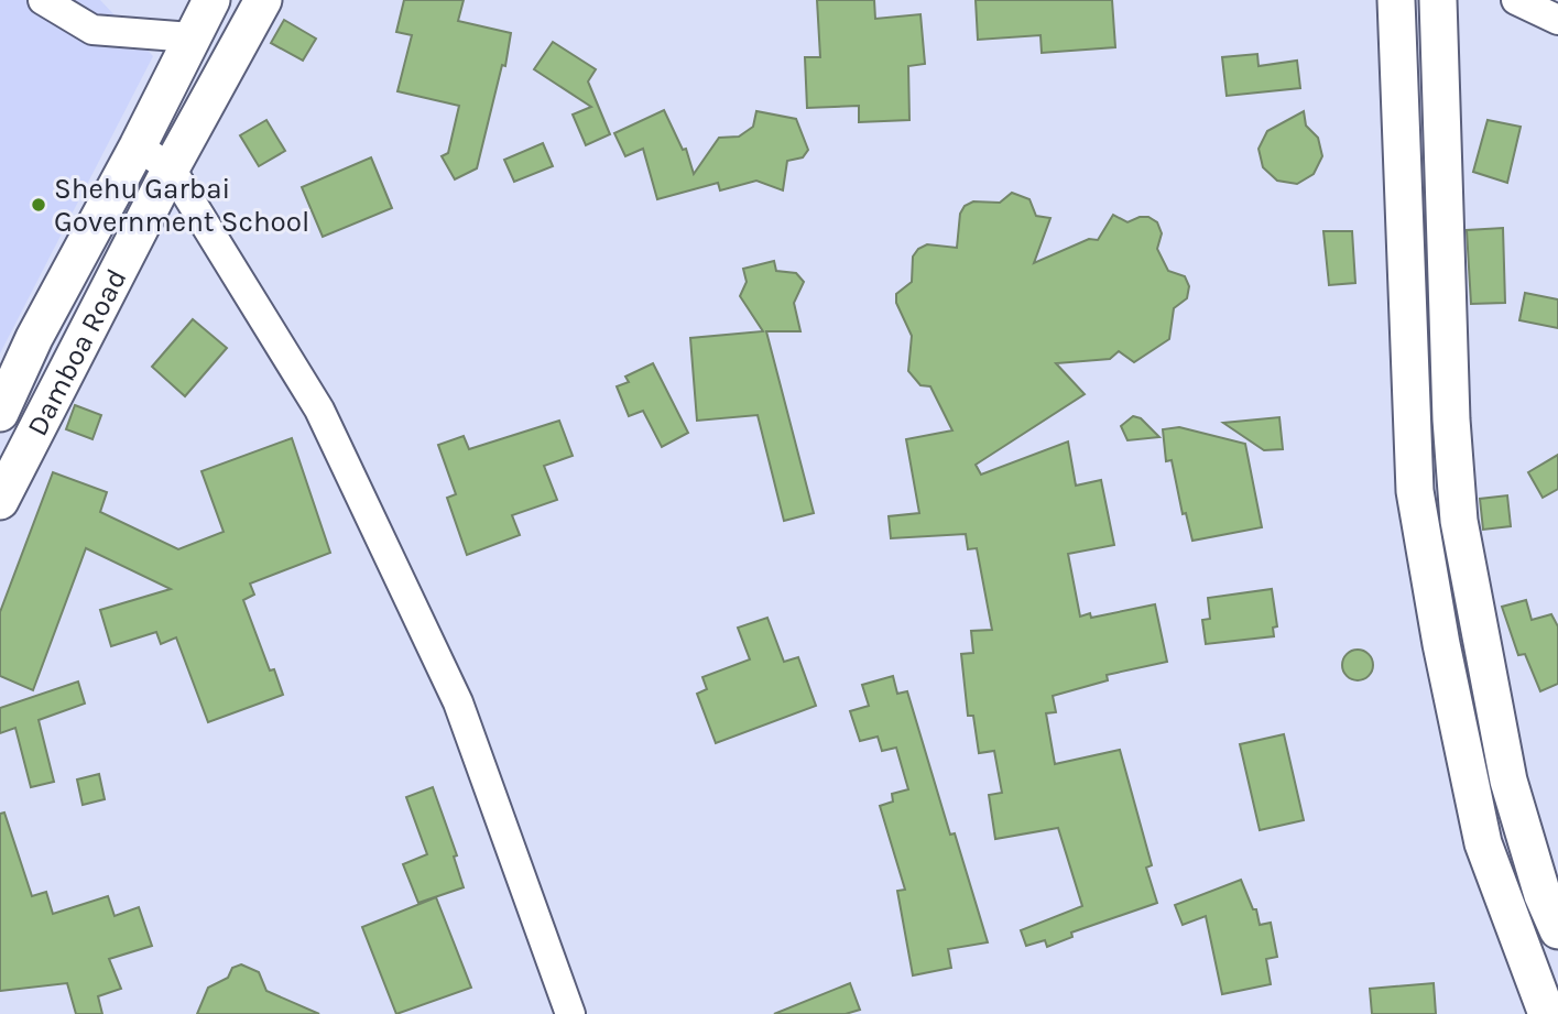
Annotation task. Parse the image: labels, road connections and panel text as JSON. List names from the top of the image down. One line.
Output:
{"streets":{"main road":["Damboa Road"]},"places":["Shehu Garbai Government School"]}
